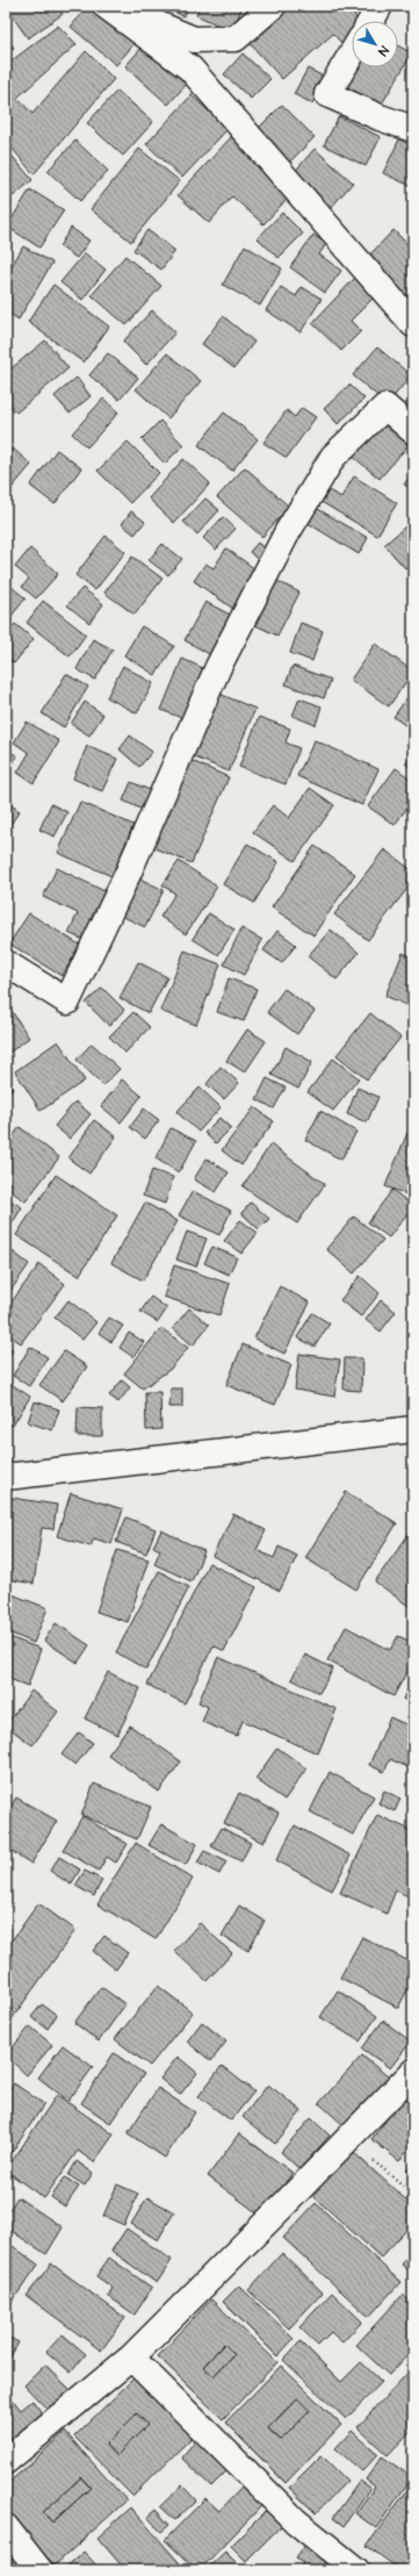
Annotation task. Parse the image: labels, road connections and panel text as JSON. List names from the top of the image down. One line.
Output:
{"north":"bottom right"}
